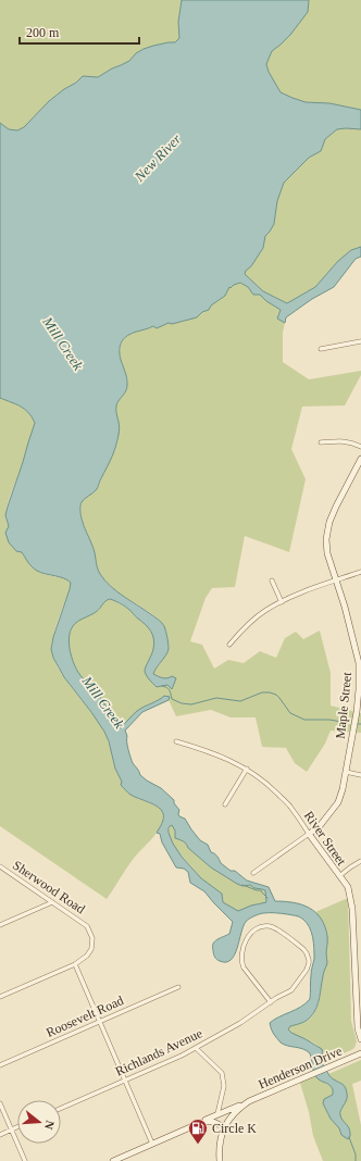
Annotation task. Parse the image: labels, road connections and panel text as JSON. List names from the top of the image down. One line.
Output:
{"streets":{"street":["Maple Street","River Street","Sherwood Road","Roosevelt Road","Richlands Avenue","Henderson Drive"]},"crossings":[["Maple Street","River Street"]],"water":["New River","Mill Creek"],"places":{"fuel station":["Circle K"]},"scale_bar":"200 m","north":"right"}
